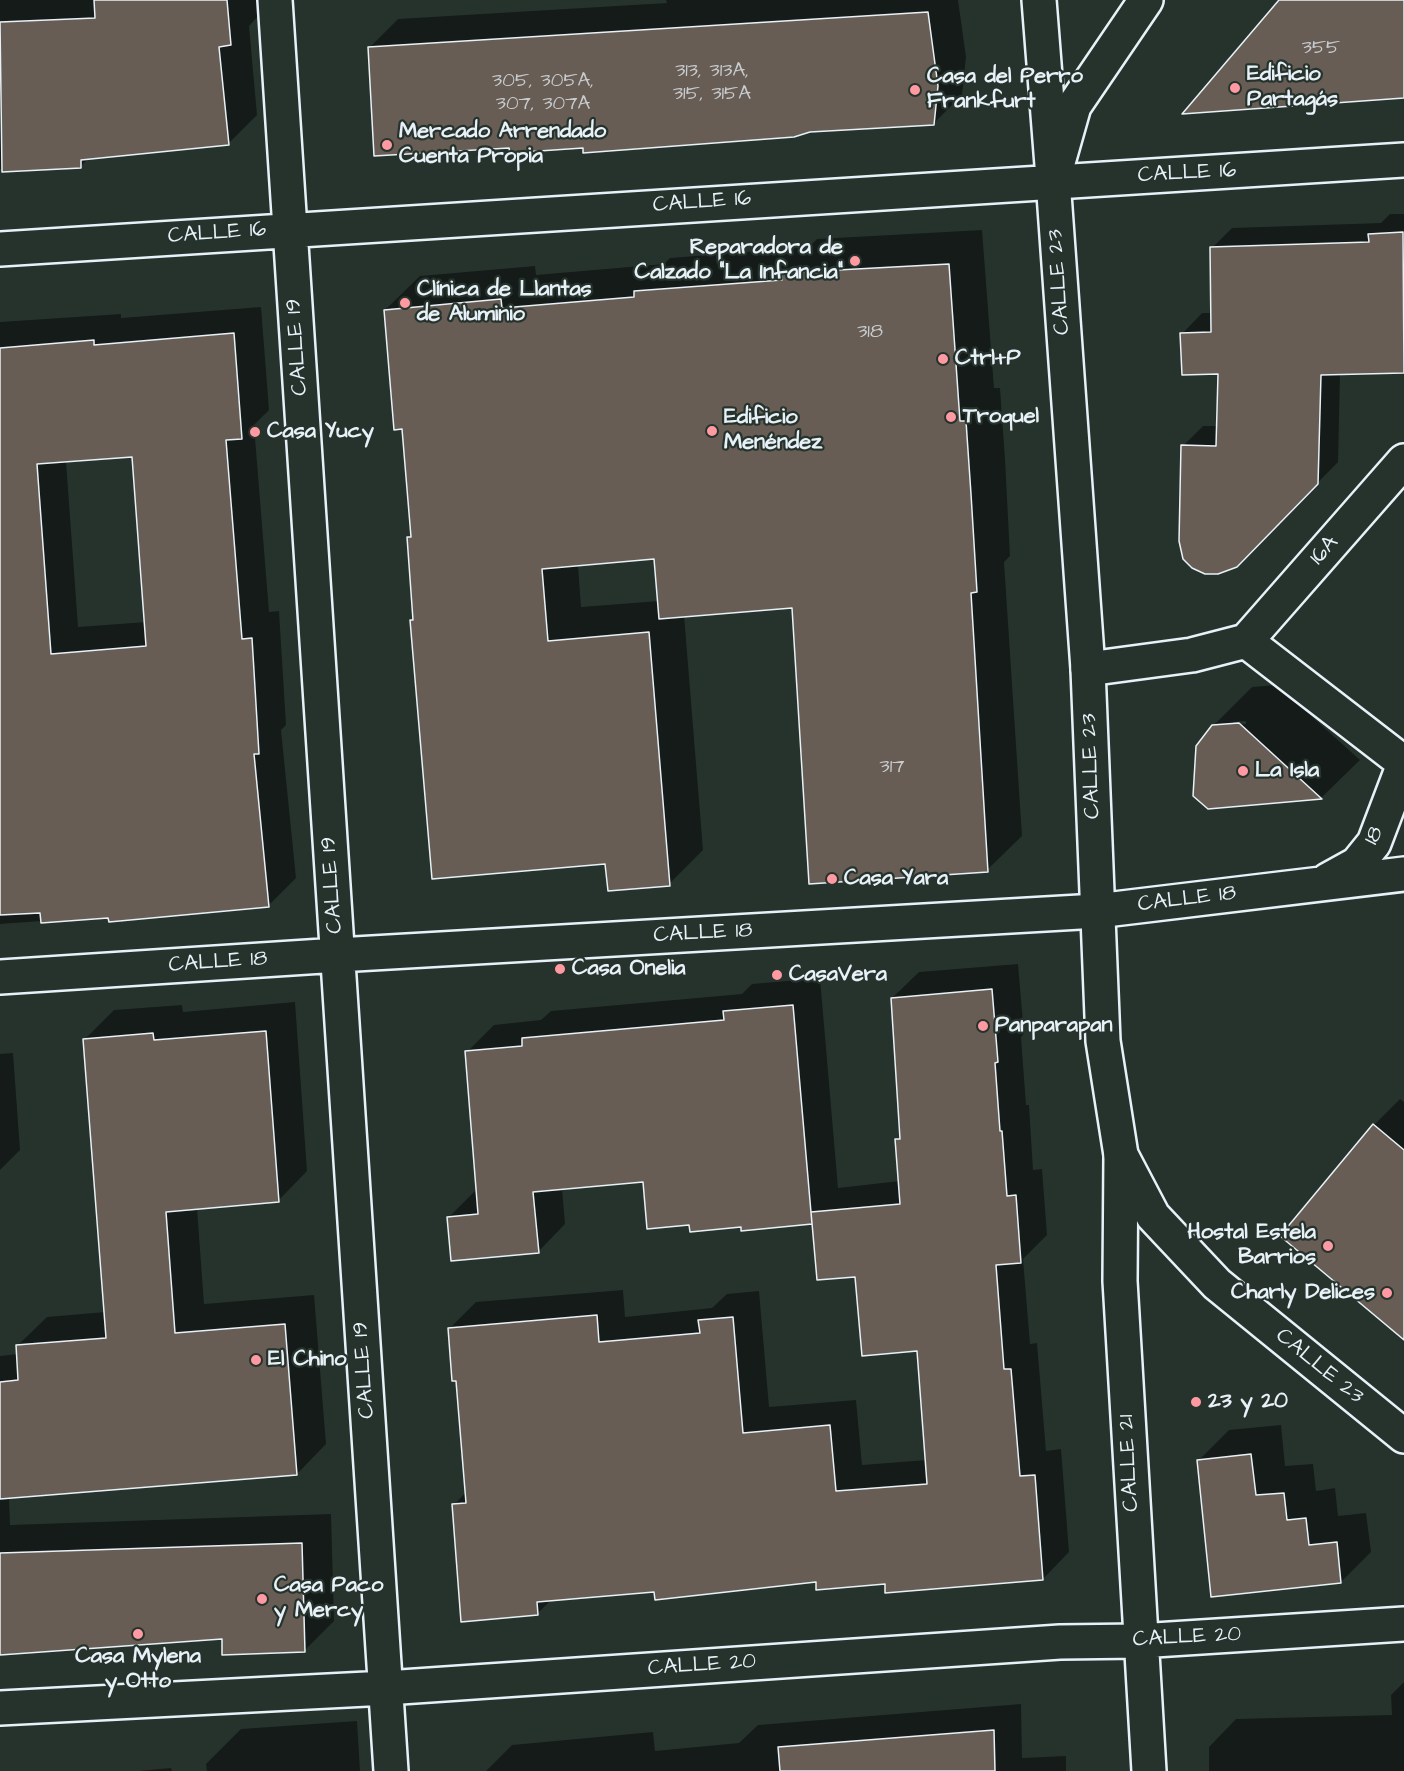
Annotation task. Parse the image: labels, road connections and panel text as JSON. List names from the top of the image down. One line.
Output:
{"streets":{"street":["CALLE 16","CALLE 23","CALLE 19","16A","18","CALLE 18","CALLE 21","CALLE 20"]},"crossings":[["CALLE 16","CALLE 23"],["CALLE 16","CALLE 19"],["CALLE 23","CALLE 18"],["CALLE 23","CALLE 21"],["CALLE 19","CALLE 18"],["CALLE 19","CALLE 20"],["18","CALLE 18"],["CALLE 21","CALLE 20"]],"places":["Edificio Partagás","Casa del Perro Frankfurt","Mercado Arrendado Cuenta Propia","Reparadora de Calzado \"La Infancia\"","Clínica de Llantas de Aluminio","Ctrl+P","Troquel","Edificio Menéndez","Casa Yucy","La Isla","Casa Yara","Casa Onelia","CasaVera","Panparapan","Hostal Estela Barrios","Charly Delices","El Chino","23 y 20","Casa Paco y Mercy","Casa Mylena y Otto"],"house_numbers":["355","313, 313A, 315, 315A","305, 305A, 307, 307A","318","317"]}
